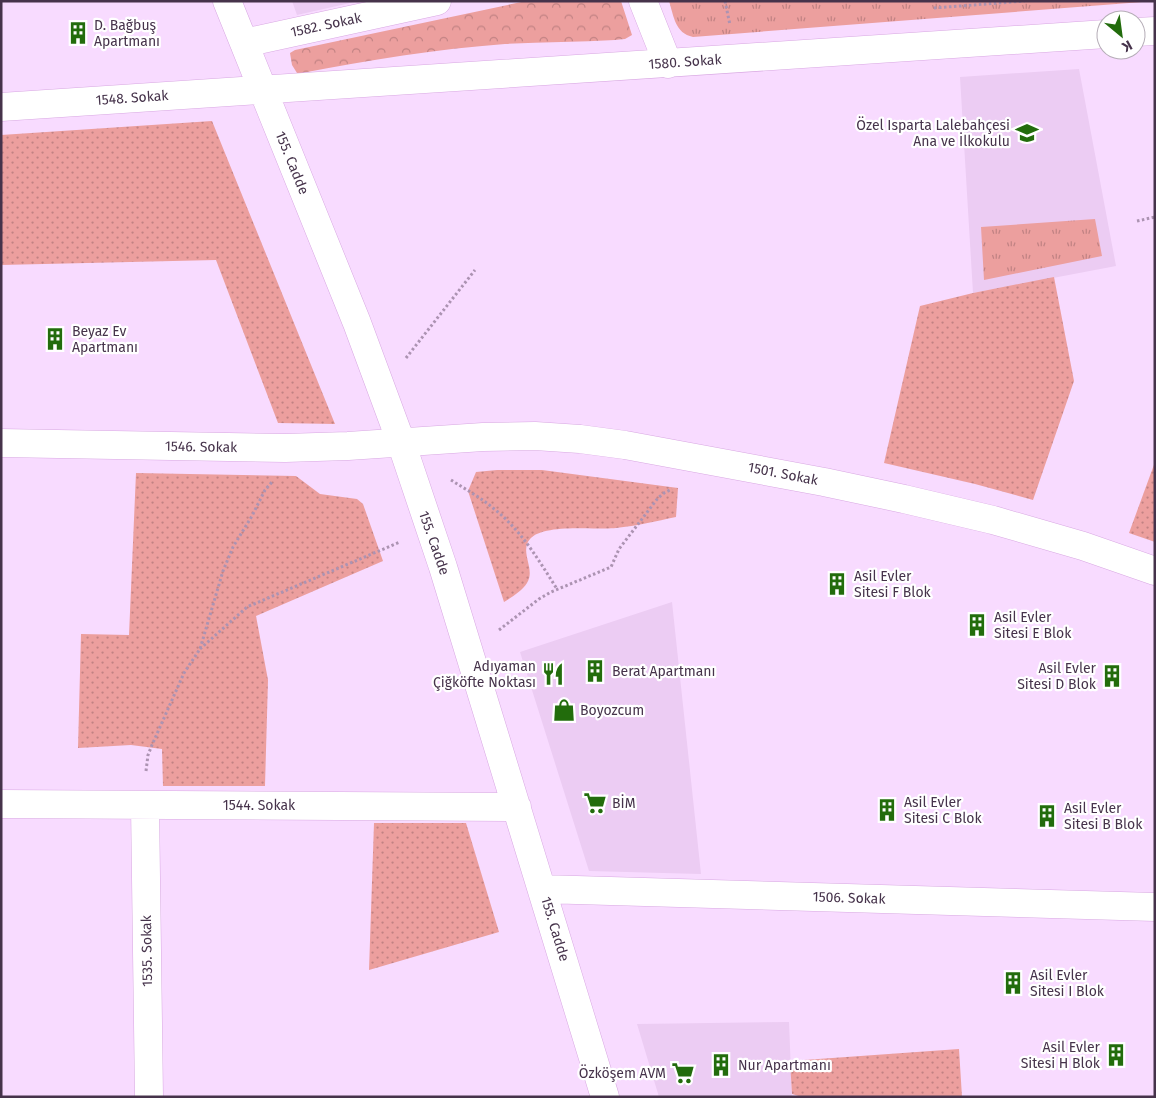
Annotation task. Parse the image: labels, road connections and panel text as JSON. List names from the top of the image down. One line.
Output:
{"streets":{"street":["1582. Sokak","1580. Sokak","1548. Sokak","155. Cadde","1546. Sokak","1501. Sokak","1544. Sokak","1506. Sokak","1535. Sokak"]},"crossings":[["1582. Sokak","155. Cadde"],["1580. Sokak","1548. Sokak"],["1580. Sokak","155. Cadde"],["1548. Sokak","155. Cadde"],["155. Cadde","1546. Sokak"],["155. Cadde","1501. Sokak"],["155. Cadde","1544. Sokak"],["155. Cadde","1506. Sokak"],["1546. Sokak","1501. Sokak"],["1544. Sokak","1535. Sokak"]],"places":{"building":["D. Bağbuş Apartmanı","Beyaz Ev Apartmanı","Asil Evler Sitesi F Blok","Asil Evler Sitesi E Blok","Berat Apartmanı","Asil Evler Sitesi D Blok","Asil Evler Sitesi C Blok","Asil Evler Sitesi B Blok","Asil Evler Sitesi I Blok","Asil Evler Sitesi H Blok","Nur Apartmanı"],"school or university":["Özel Isparta Lalebahçesi Ana ve İlkokulu"],"restaurant":["Adıyaman Çiğköfte Noktası"],"shop":["Boyozcum"],"supermarket":["BİM","Özköşem AVM"]},"north":"bottom right"}
